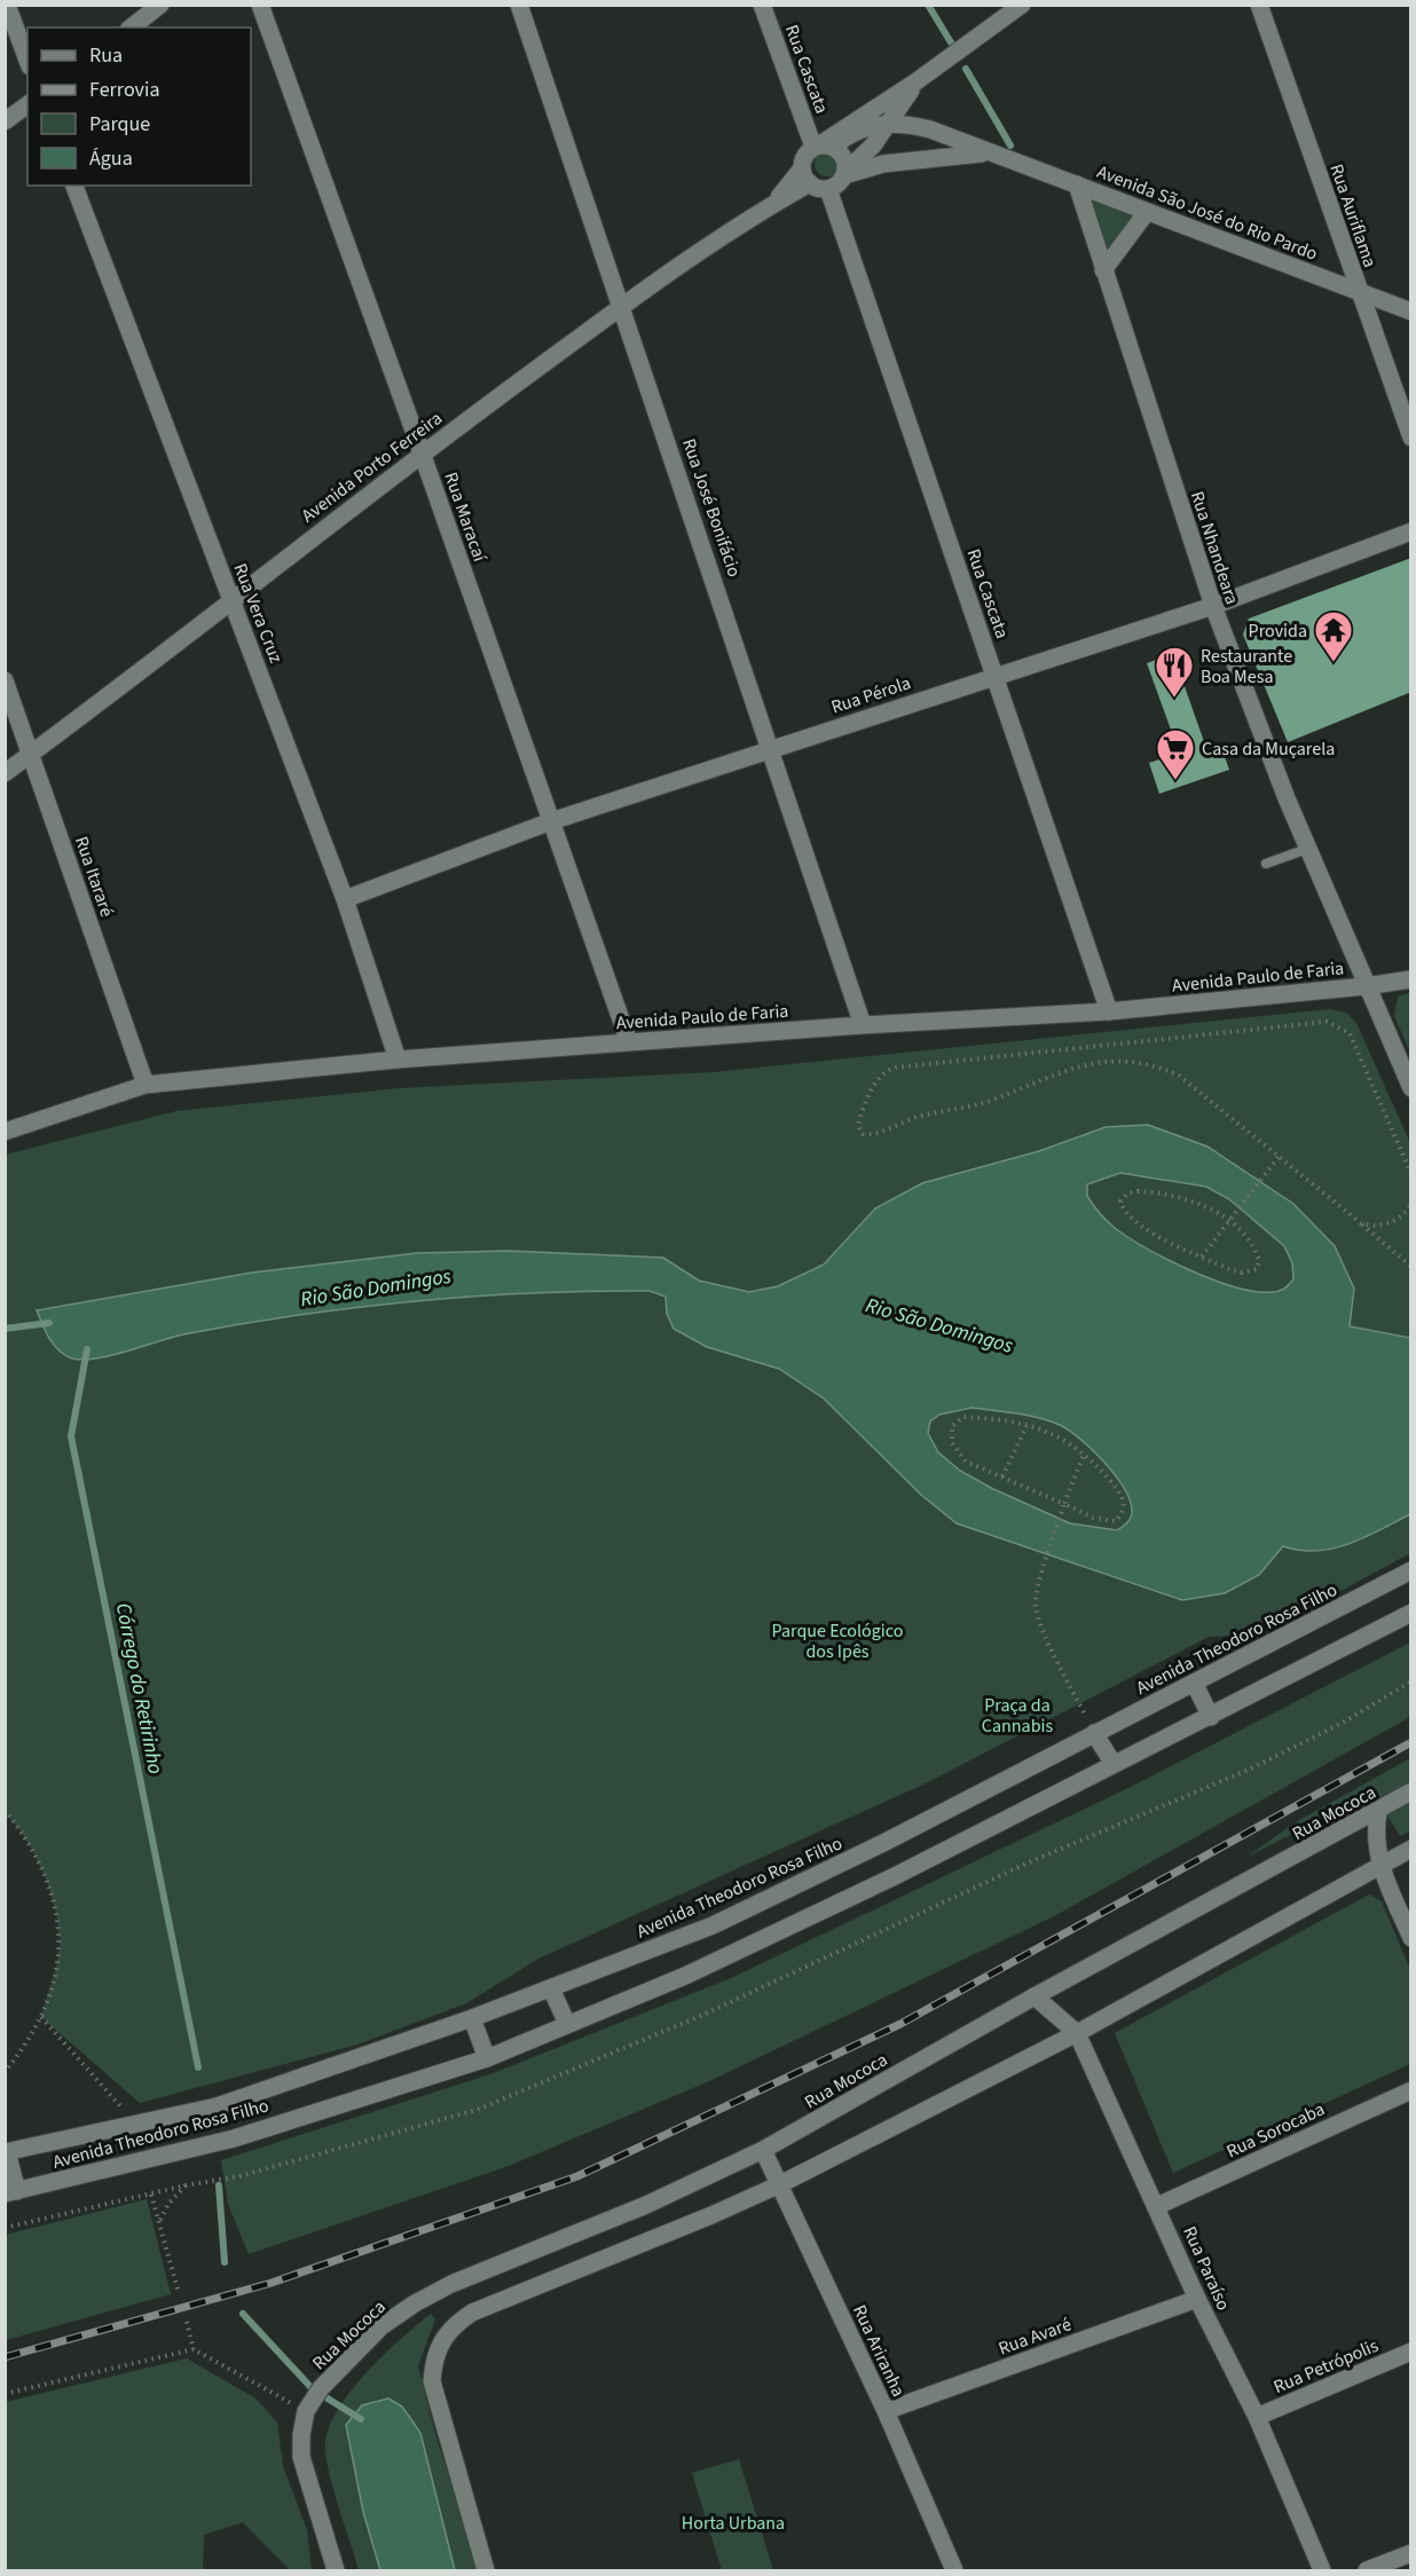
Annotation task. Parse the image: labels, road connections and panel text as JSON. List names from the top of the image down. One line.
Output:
{"streets":{"street":["Rua Cascata","Avenida São José do Rio Pardo","Rua Auriflama","Avenida Porto Ferreira","Rua José Bonifácio","Rua Maracaí","Rua Nhandeara","Rua Vera Cruz","Rua Pérola","Rua Itararé","Avenida Paulo de Faria","Avenida Theodoro Rosa Filho","Rua Mococa","Rua Sorocaba","Rua Paraíso","Rua Avaré","Rua Ariranha","Rua Petrópolis"]},"crossings":[["Rua Cascata","Avenida São José do Rio Pardo"],["Rua Cascata","Avenida Porto Ferreira"],["Rua Cascata","Rua Pérola"],["Rua Cascata","Avenida Paulo de Faria"],["Avenida São José do Rio Pardo","Rua Auriflama"],["Avenida São José do Rio Pardo","Avenida Porto Ferreira"],["Avenida São José do Rio Pardo","Rua Nhandeara"],["Avenida Porto Ferreira","Rua José Bonifácio"],["Avenida Porto Ferreira","Rua Maracaí"],["Avenida Porto Ferreira","Rua Vera Cruz"],["Avenida Porto Ferreira","Rua Itararé"],["Rua José Bonifácio","Rua Pérola"],["Rua José Bonifácio","Avenida Paulo de Faria"],["Rua Maracaí","Rua Pérola"],["Rua Maracaí","Avenida Paulo de Faria"],["Rua Nhandeara","Rua Pérola"],["Rua Nhandeara","Avenida Paulo de Faria"],["Rua Vera Cruz","Rua Pérola"],["Rua Vera Cruz","Avenida Paulo de Faria"],["Rua Itararé","Avenida Paulo de Faria"],["Rua Mococa","Rua Paraíso"],["Rua Mococa","Rua Ariranha"],["Rua Sorocaba","Rua Paraíso"],["Rua Paraíso","Rua Avaré"],["Rua Paraíso","Rua Petrópolis"],["Rua Avaré","Rua Ariranha"]],"water":["Rio São Domingos","Córrego do Retirinho"],"parks":["Parque Ecológico dos Ipês","Praça da Cannabis","Horta Urbana"],"places":{"temple":["Provida"],"restaurant":["Restaurante Boa Mesa"],"supermarket":["Casa da Muçarela"]},"legend":["Rua","Ferrovia","Parque","Água"]}
